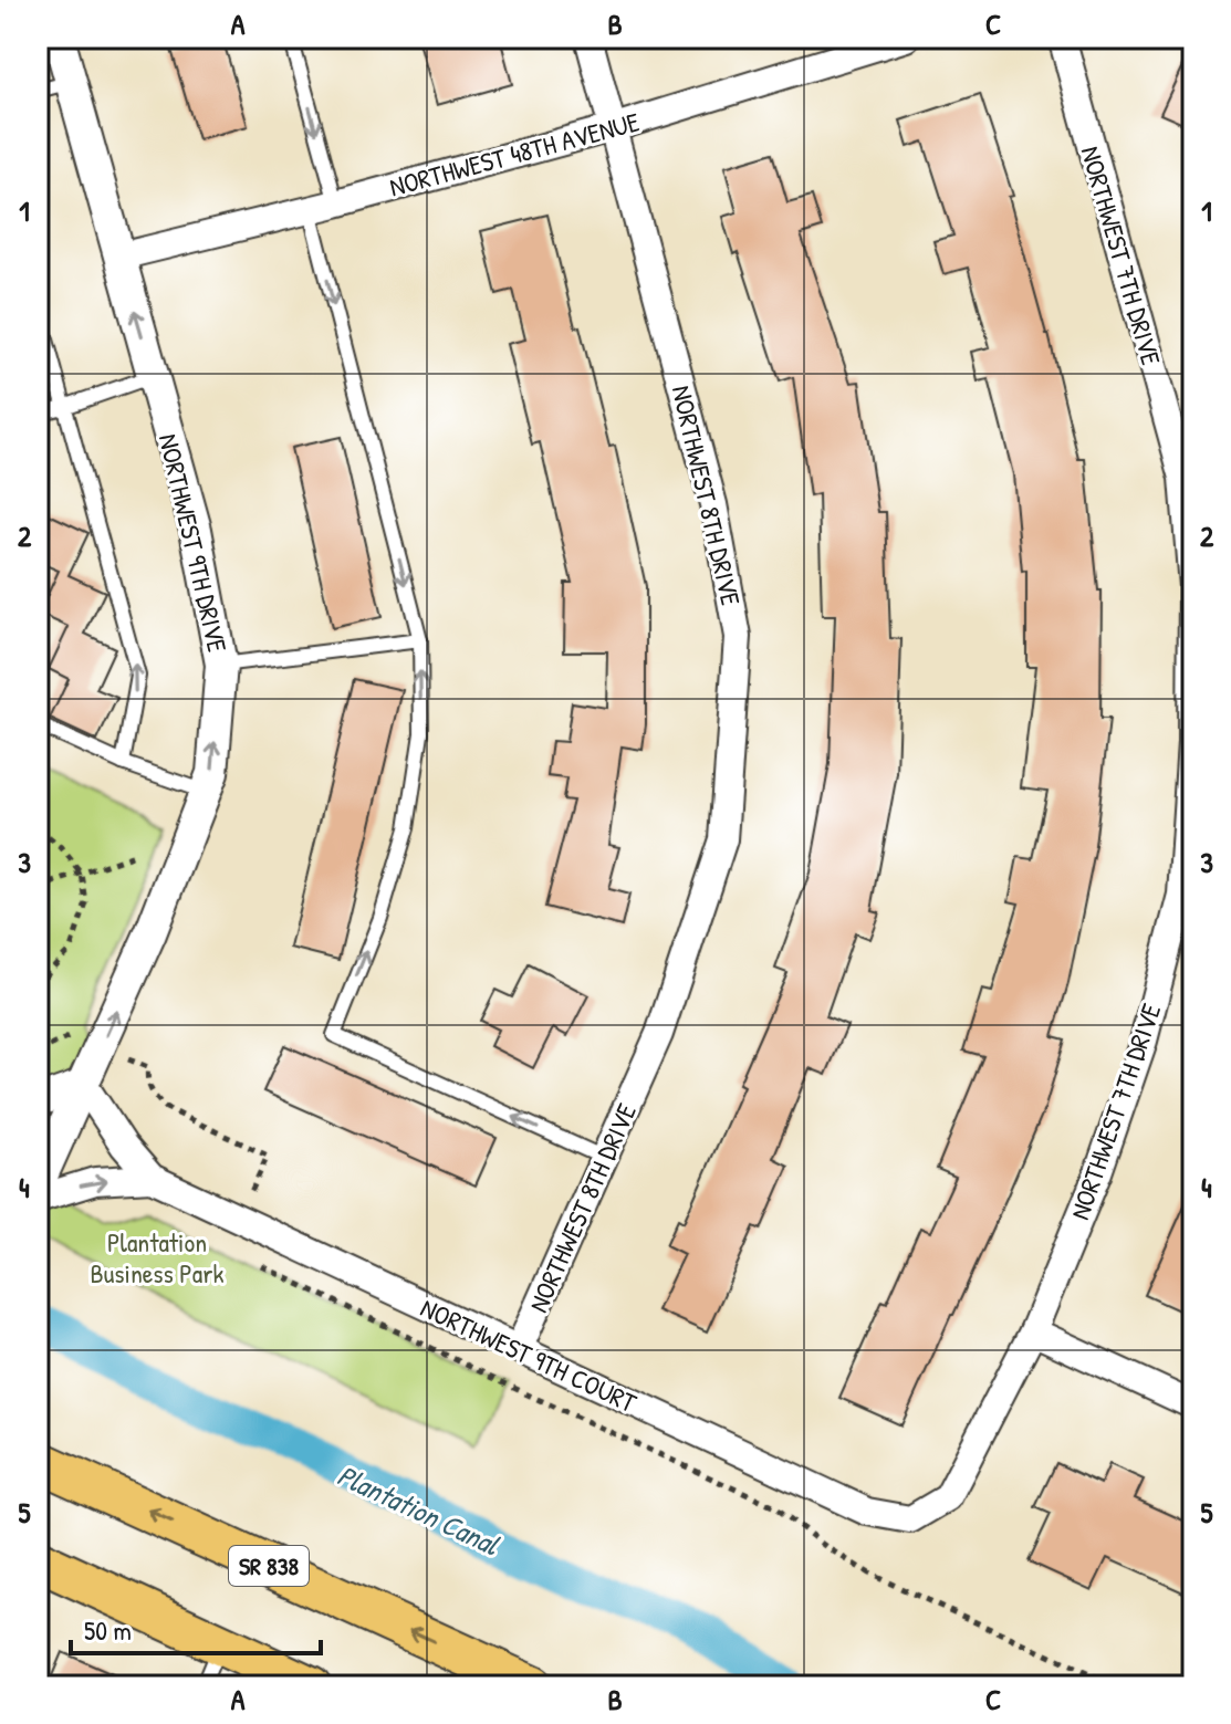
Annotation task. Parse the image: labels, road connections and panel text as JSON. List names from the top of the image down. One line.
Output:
{"streets":{"main road":["SR 838"],"street":["NORTHWEST 48TH AVENUE","NORTHWEST 7TH DRIVE","NORTHWEST 8TH DRIVE","NORTHWEST 9TH DRIVE","NORTHWEST 9TH COURT"]},"crossings":[["NORTHWEST 48TH AVENUE","NORTHWEST 8TH DRIVE"],["NORTHWEST 48TH AVENUE","NORTHWEST 9TH DRIVE"],["NORTHWEST 7TH DRIVE","NORTHWEST 9TH COURT"],["NORTHWEST 8TH DRIVE","NORTHWEST 9TH COURT"],["NORTHWEST 9TH DRIVE","NORTHWEST 9TH COURT"]],"one_way":["NORTHWEST 9TH DRIVE"],"water":["Plantation Canal"],"parks":["Plantation Business Park"],"scale_bar":"50 m","grid":{"columns":["A","B","C"],"rows":["1","2","3","4","5"]}}
